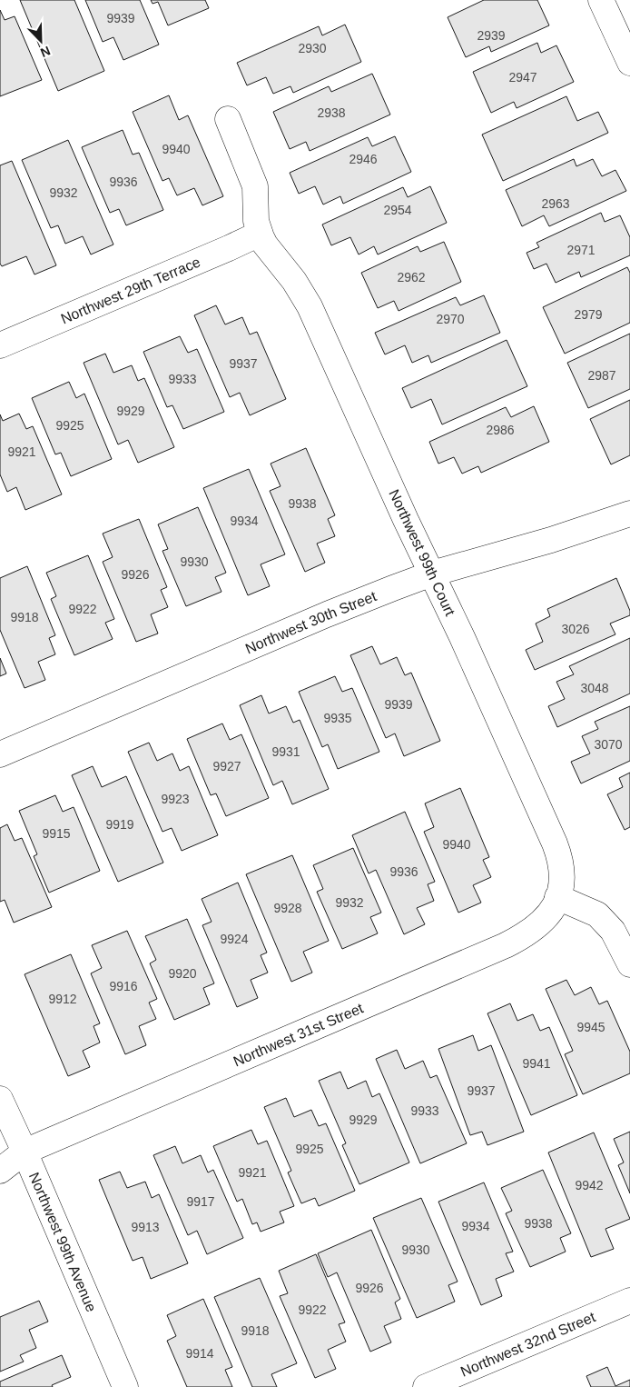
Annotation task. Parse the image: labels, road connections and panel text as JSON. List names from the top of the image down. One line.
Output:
{"streets":{"street":["Northwest 29th Terrace","Northwest 99th Court","Northwest 30th Street","Northwest 31st Street","Northwest 99th Avenue","Northwest 32nd Street"]},"crossings":[["Northwest 29th Terrace","Northwest 99th Court"],["Northwest 99th Court","Northwest 30th Street"],["Northwest 99th Court","Northwest 31st Street"],["Northwest 31st Street","Northwest 99th Avenue"]],"house_numbers":["9939","2939","2930","2947","2938","9940","2946","9936","9932","2963","2954","2971","2962","2979","2970","9937","2987","9933","9929","9925","2986","9921","9938","9934","9930","9926","9922","9918","3026","3048","9939","9935","3070","9931","9927","9923","9919","9915","9940","9936","9932","9928","9924","9920","9916","9912","9945","9941","9937","9933","9929","9925","9921","9942","9917","9938","9934","9913","9930","9926","9922","9918","9914"],"north":"bottom right"}
